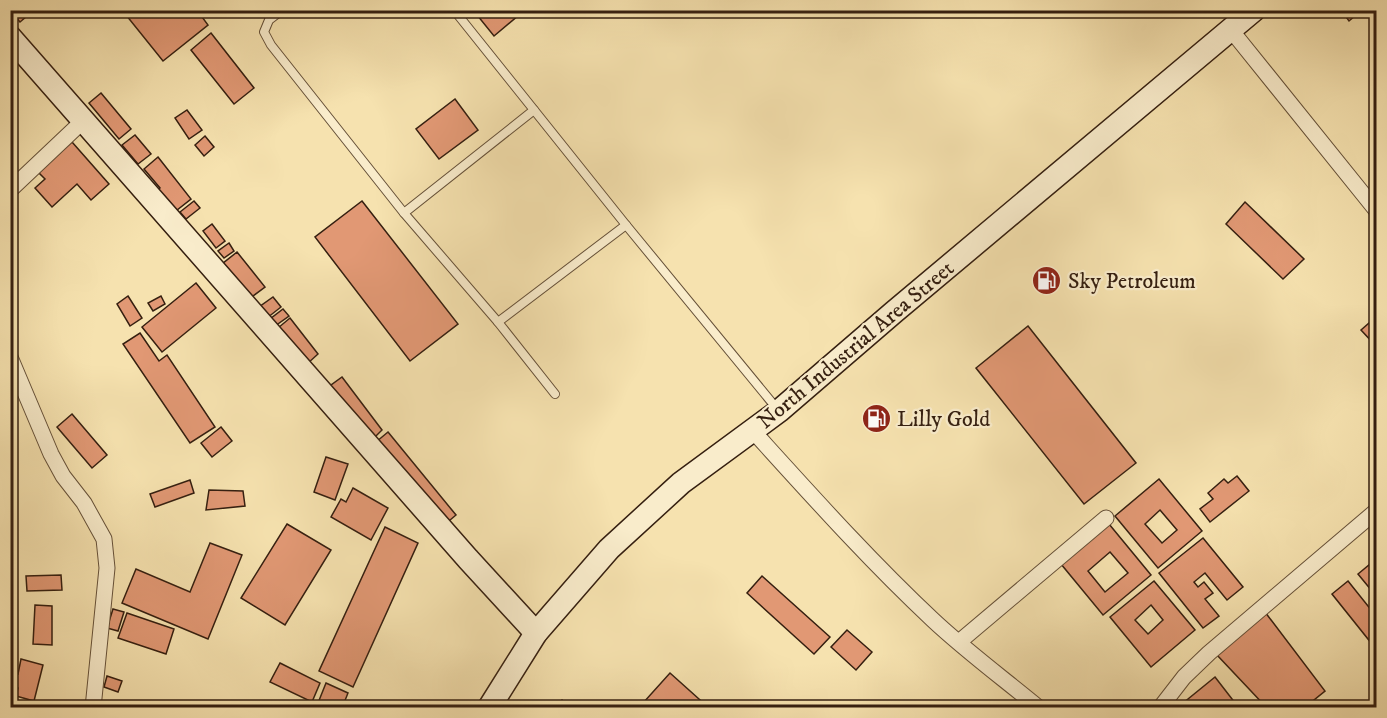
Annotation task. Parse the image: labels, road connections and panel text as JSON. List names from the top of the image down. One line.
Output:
{"streets":{"main road":["North Industrial Area Street"]},"places":{"fuel station":["Sky Petroleum","Lilly Gold"]}}
